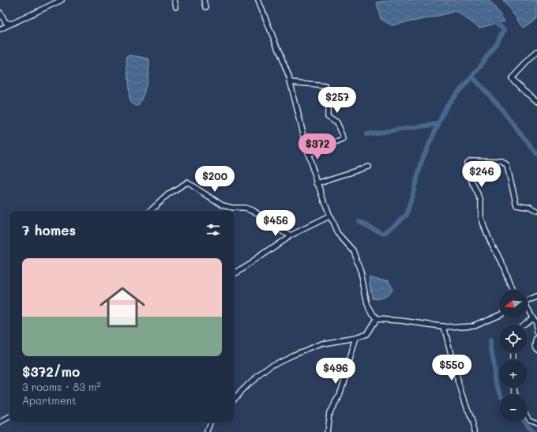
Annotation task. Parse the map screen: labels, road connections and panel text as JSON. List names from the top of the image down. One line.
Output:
{"north":"left","page":{"price":["$257","$372","$246","$200","$456","$550","$496"],"heading":"7 homes","list":[{"name":"$372/mo","note":"3 rooms · 83 m² · Apartment"}],"map_buttons":["+","−"]}}
